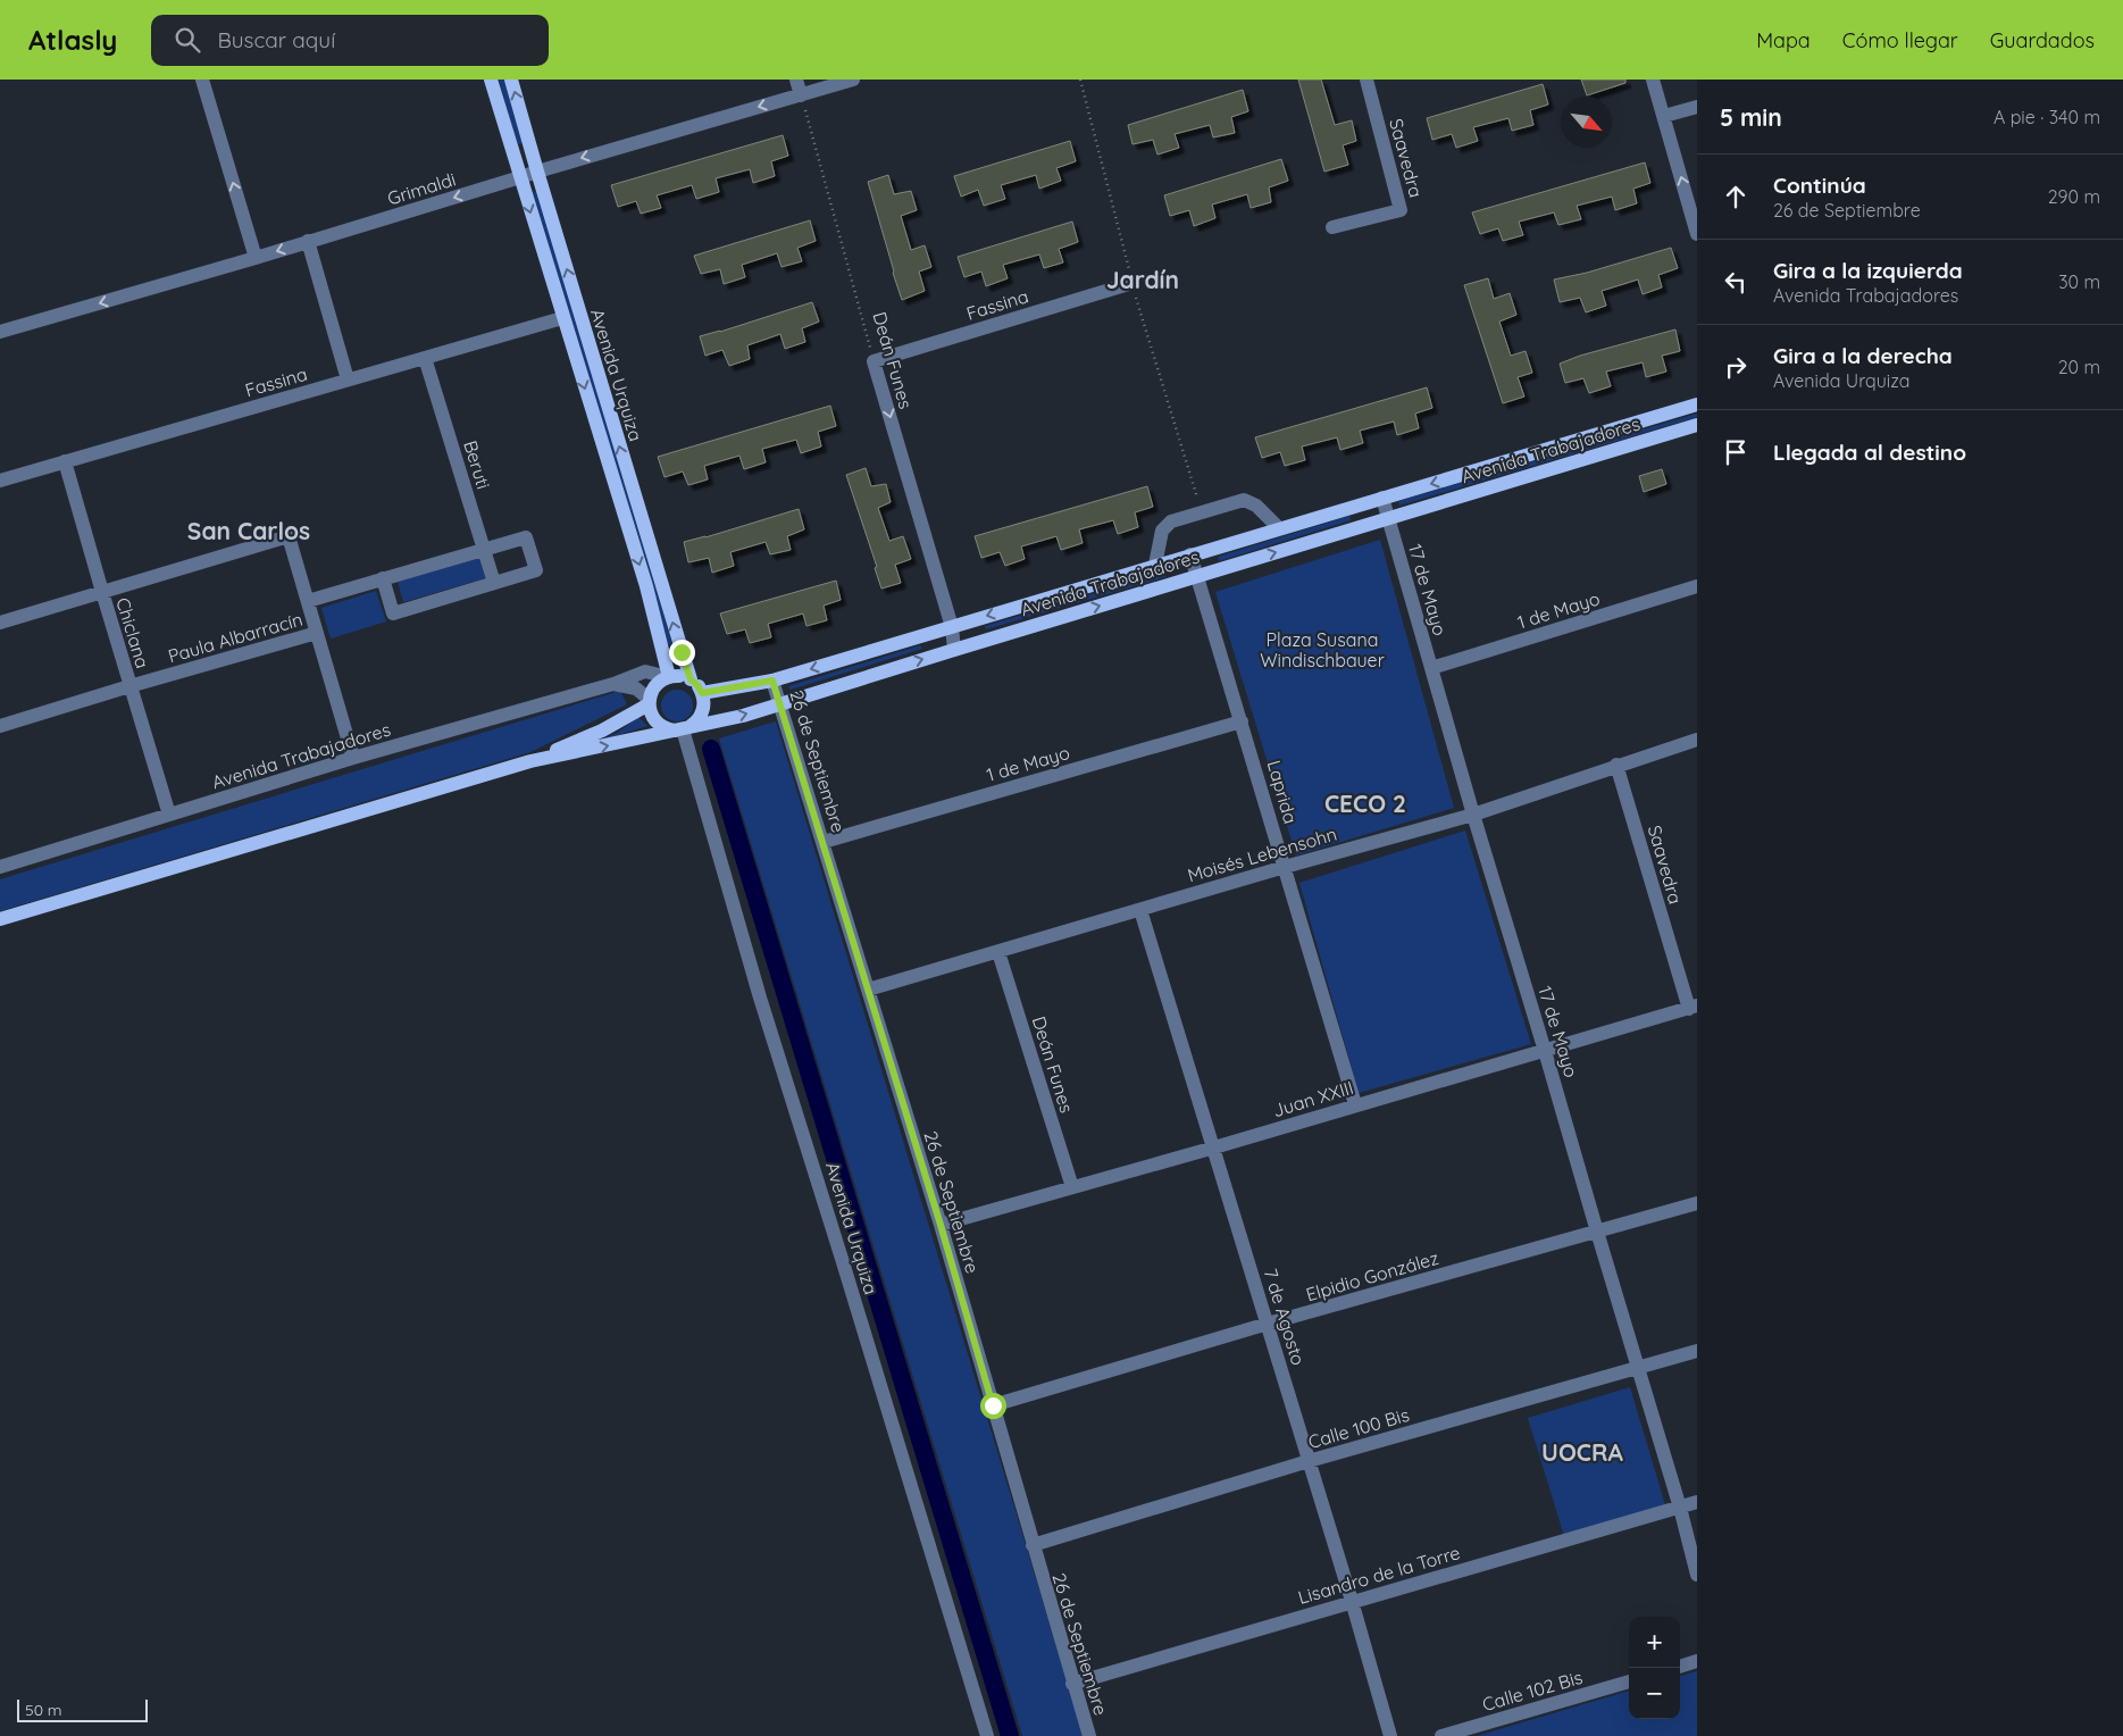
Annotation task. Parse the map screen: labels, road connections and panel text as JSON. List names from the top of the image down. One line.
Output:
{"streets":{"main road":["Avenida Urquiza","Avenida Trabajadores"],"street":["Saavedra","Grimaldi","Fassina","Deán Funes","Beruti","17 de Mayo","1 de Mayo","Chiclana","Paula Albarracín","26 de Septiembre","Laprida","Moisés Lebensohn","Juan XXIII","Elpidio González","7 de Agosto","Calle 100 Bis","Lisandro de la Torre","Calle 102 Bis"]},"crossings":[["Saavedra","Moisés Lebensohn"],["Saavedra","Juan XXIII"],["Grimaldi","Deán Funes"],["Grimaldi","Avenida Urquiza"],["Fassina","Deán Funes"],["Fassina","Avenida Urquiza"],["Fassina","Beruti"],["Fassina","Chiclana"],["Deán Funes","Avenida Trabajadores"],["Deán Funes","Moisés Lebensohn"],["Deán Funes","Juan XXIII"],["Avenida Urquiza","Avenida Trabajadores"],["Avenida Trabajadores","17 de Mayo"],["Avenida Trabajadores","Chiclana"],["Avenida Trabajadores","26 de Septiembre"],["Avenida Trabajadores","Laprida"],["Beruti","Paula Albarracín"],["17 de Mayo","1 de Mayo"],["17 de Mayo","Moisés Lebensohn"],["17 de Mayo","Juan XXIII"],["17 de Mayo","Elpidio González"],["17 de Mayo","Calle 100 Bis"],["17 de Mayo","Lisandro de la Torre"],["1 de Mayo","26 de Septiembre"],["1 de Mayo","Laprida"],["Chiclana","Paula Albarracín"],["26 de Septiembre","Moisés Lebensohn"],["26 de Septiembre","Juan XXIII"],["26 de Septiembre","Elpidio González"],["26 de Septiembre","Calle 100 Bis"],["26 de Septiembre","Lisandro de la Torre"],["Laprida","Moisés Lebensohn"],["Laprida","Juan XXIII"],["Moisés Lebensohn","7 de Agosto"],["Juan XXIII","7 de Agosto"],["Elpidio González","7 de Agosto"],["7 de Agosto","Calle 100 Bis"],["7 de Agosto","Lisandro de la Torre"]],"one_way":["Grimaldi"],"districts":["Jardín","San Carlos","CECO 2","UOCRA"],"parks":["Plaza Susana Windischbauer"],"scale_bar":"50 m","north":"bottom right","page":{"header":"Atlasly","search":"Buscar aquí","nav":["Mapa","Cómo llegar","Guardados"],"heading":["5 min","A pie · 340 m"],"list":[["Continúa","26 de Septiembre","290 m"],["Gira a la izquierda","Avenida Trabajadores","30 m"],["Gira a la derecha","Avenida Urquiza","20 m"],"Llegada al destino"],"map_buttons":["+","−"],"scale":"50 m"}}
